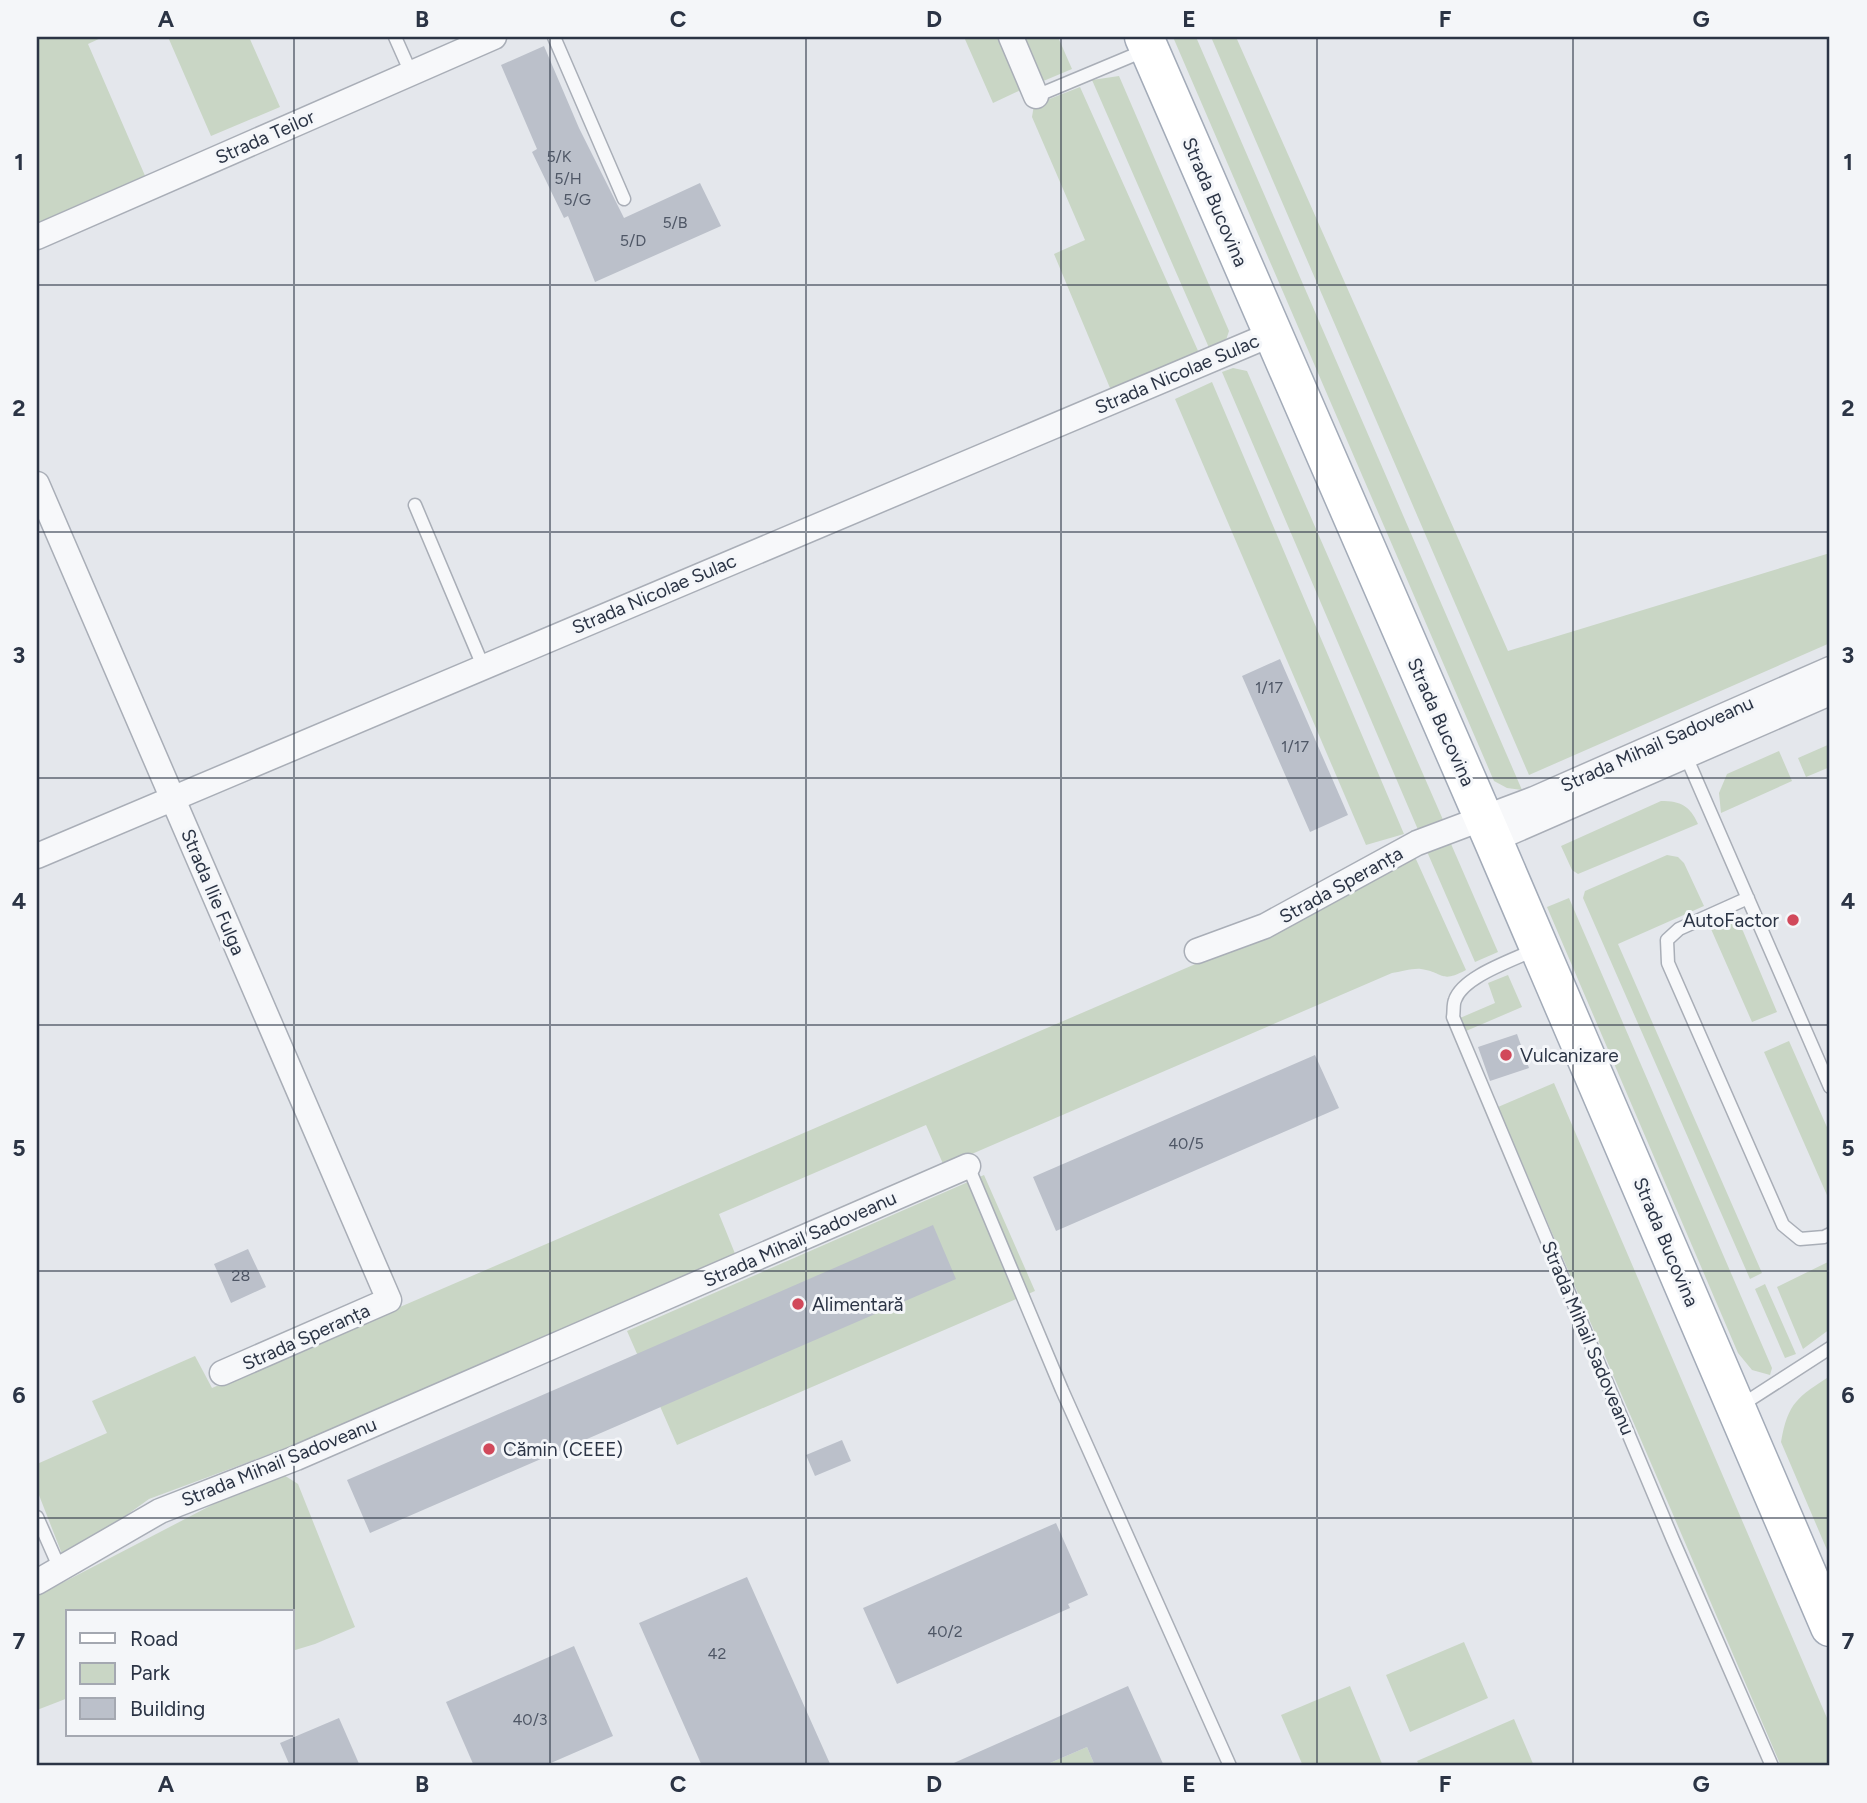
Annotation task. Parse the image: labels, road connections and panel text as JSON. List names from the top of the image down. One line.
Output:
{"streets":{"main road":["Strada Bucovina"],"street":["Strada Teilor","Strada Nicolae Sulac","Strada Mihail Sadoveanu","Strada Speranța","Strada Ilie Fulga"]},"crossings":[["Strada Bucovina","Strada Nicolae Sulac"],["Strada Bucovina","Strada Mihail Sadoveanu"],["Strada Bucovina","Strada Speranța"],["Strada Nicolae Sulac","Strada Ilie Fulga"],["Strada Mihail Sadoveanu","Strada Speranța"],["Strada Speranța","Strada Ilie Fulga"]],"places":["AutoFactor","Vulcanizare","Alimentară","Cămin (CEEE)"],"house_numbers":["5/K","5/H","5/G","5/B","5/D","1/17","1/17","40/5","28","40/2","42","40/3"],"legend":["Road","Park","Building"],"grid":{"columns":["A","B","C","D","E","F","G"],"rows":["1","2","3","4","5","6","7"]}}
